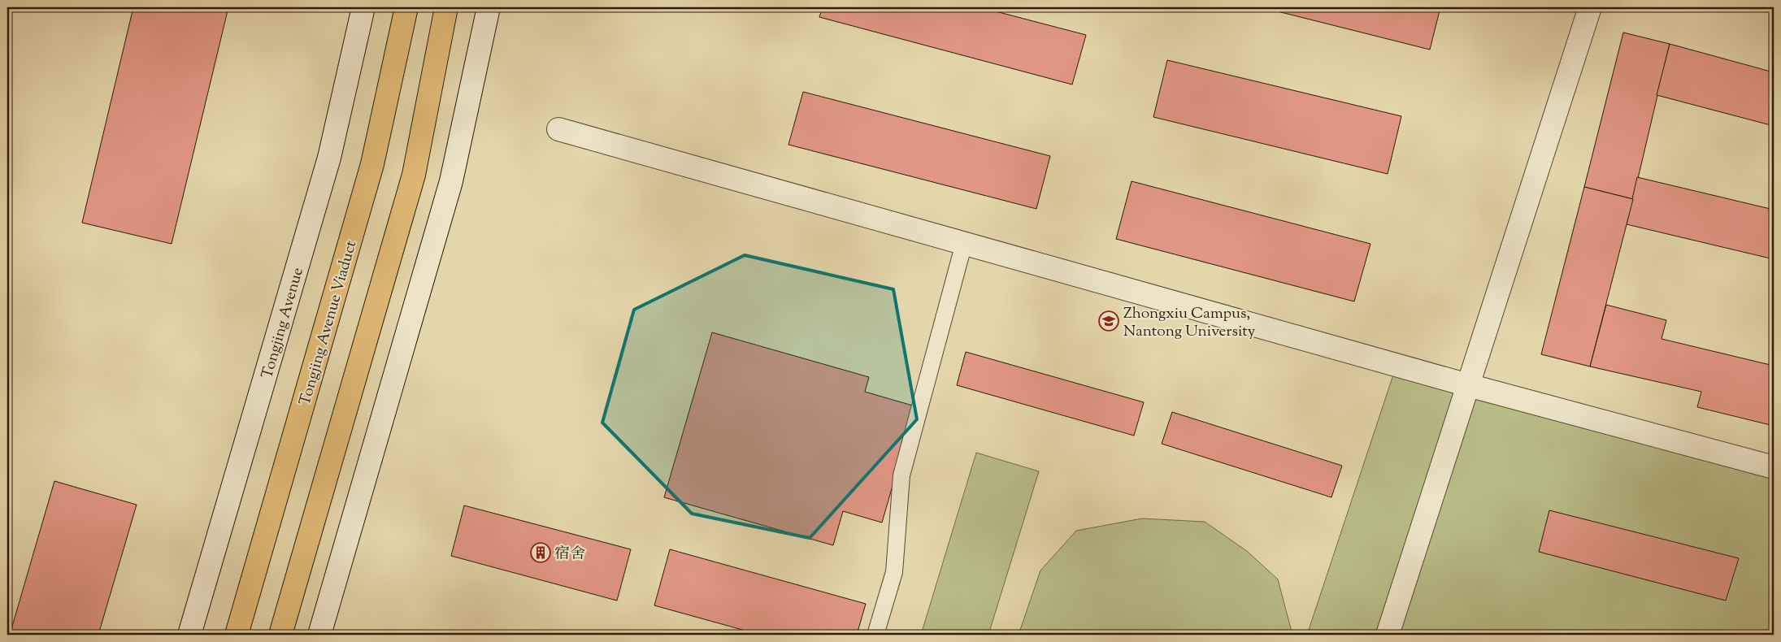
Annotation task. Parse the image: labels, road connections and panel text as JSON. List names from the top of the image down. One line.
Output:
{"streets":{"highway":["Tongjing Avenue Viaduct"],"street":["Tongjing Avenue"]},"places":{"school or university":["Zhongxiu Campus, Nantong University"],"building":["宿舍"]}}
